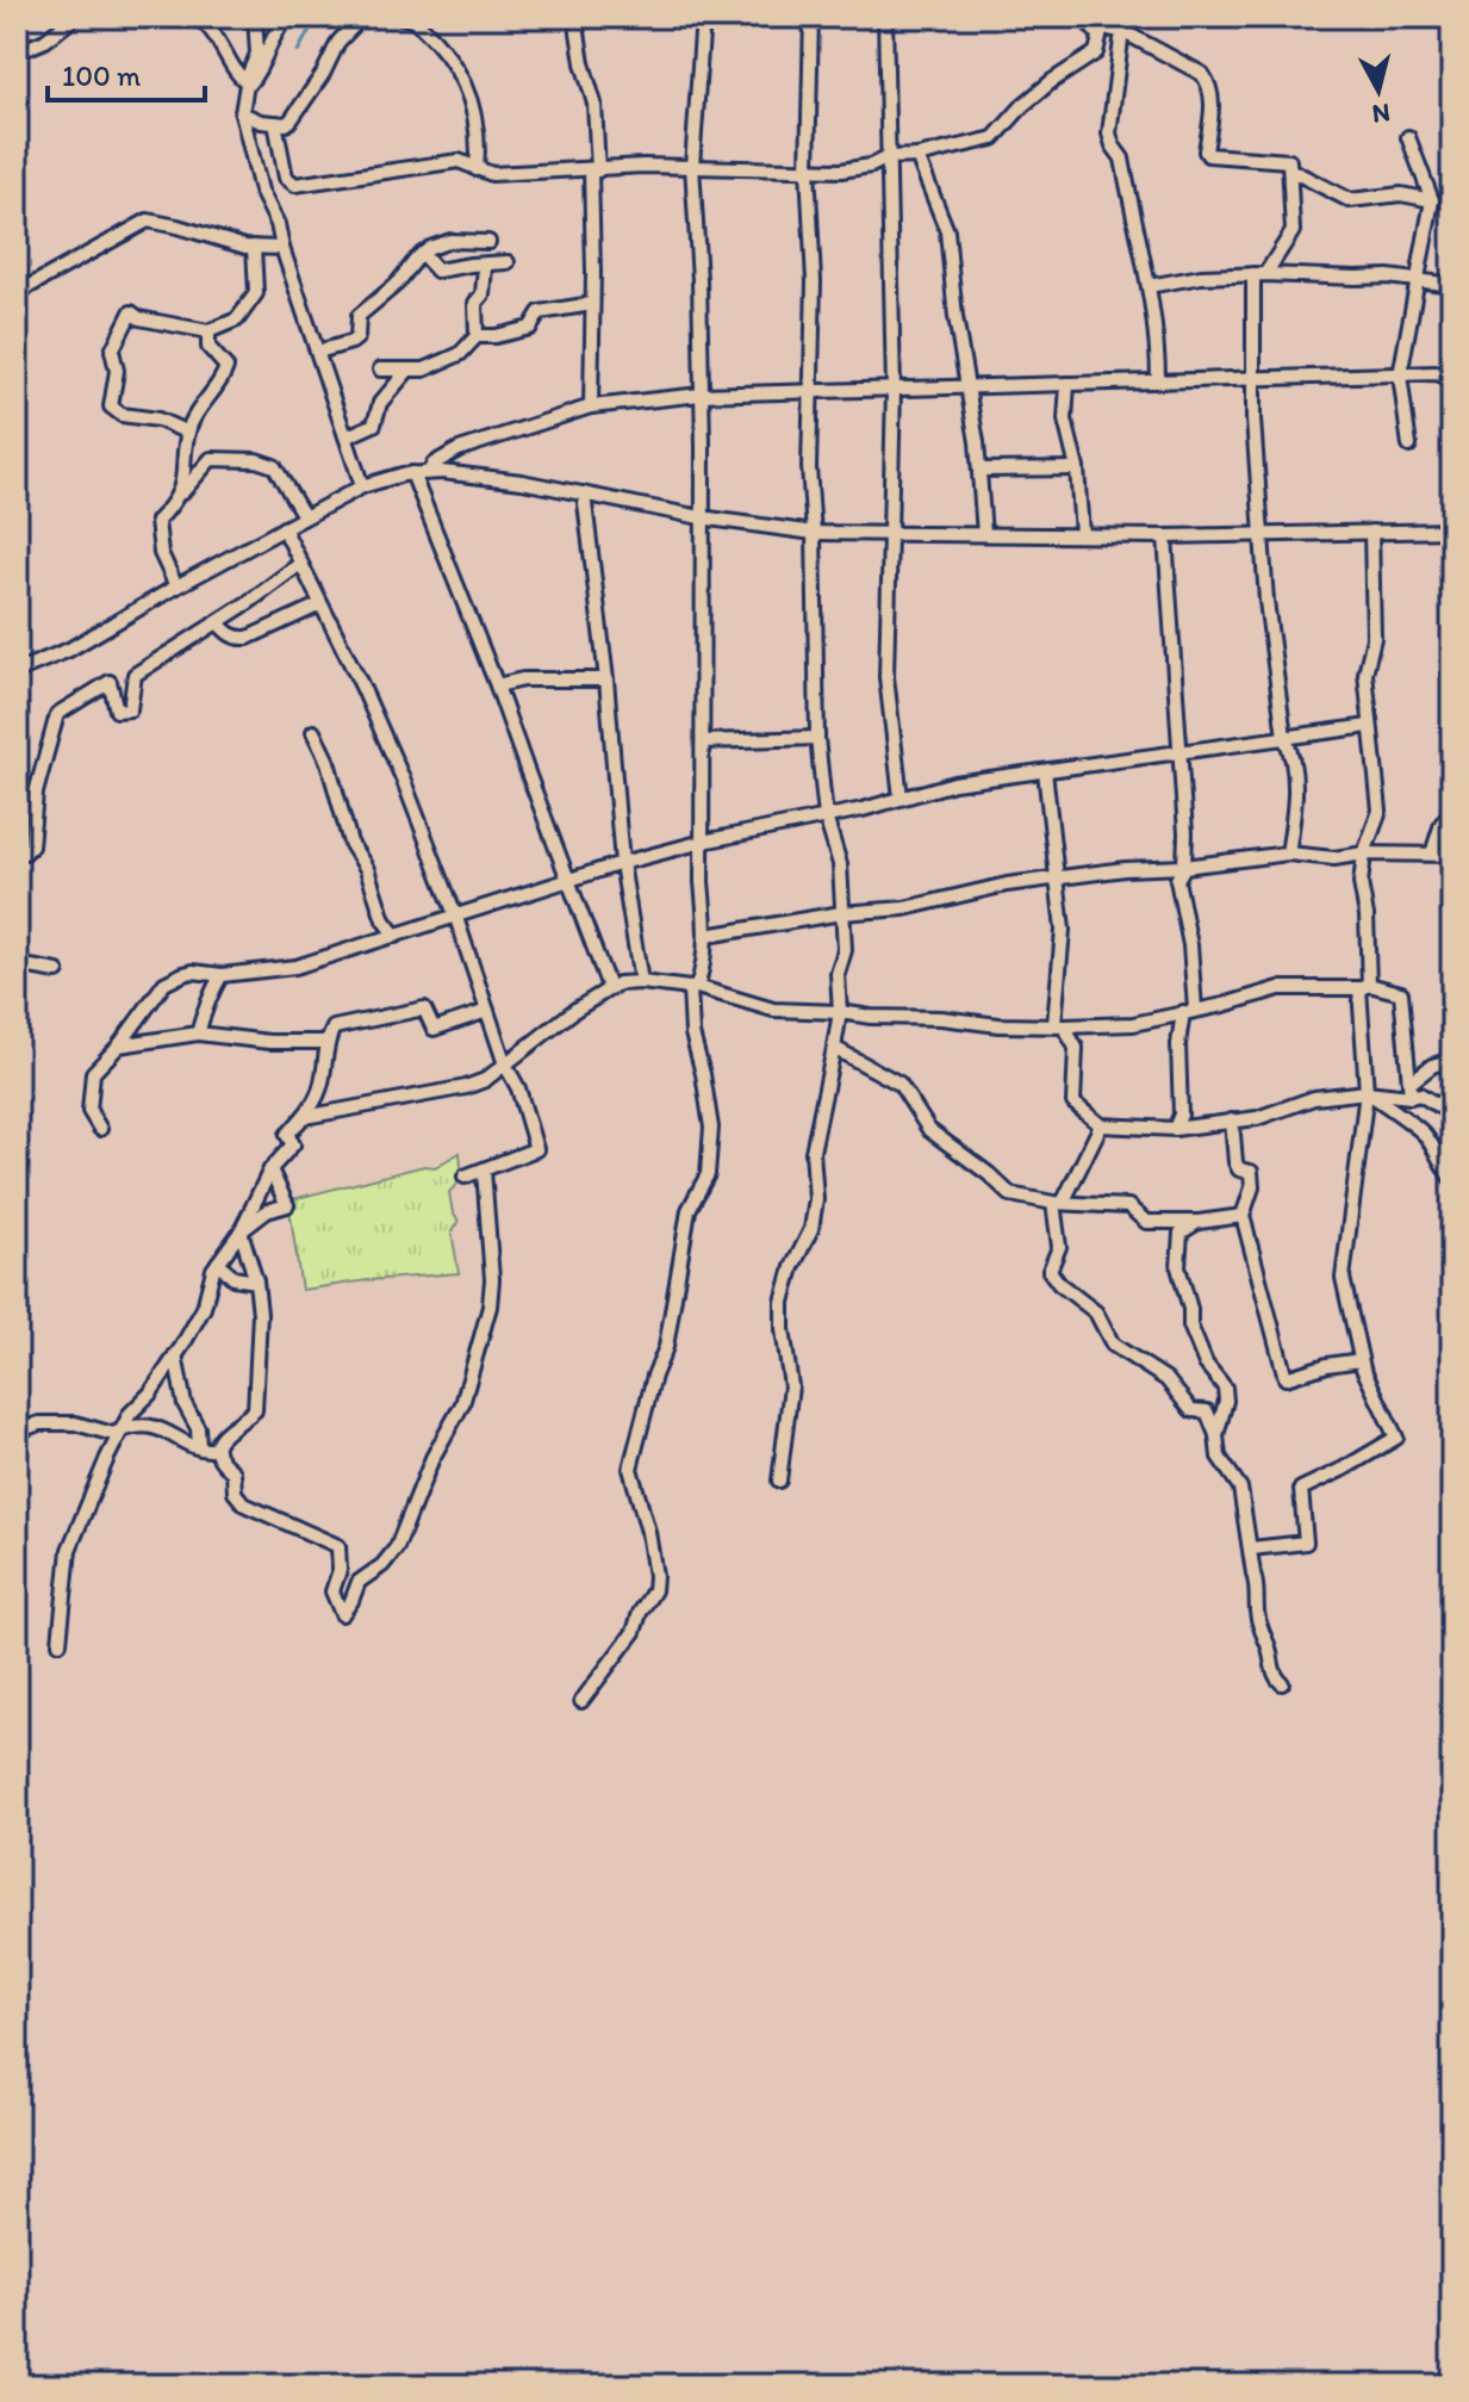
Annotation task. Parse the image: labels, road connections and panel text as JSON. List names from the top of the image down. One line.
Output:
{"scale_bar":"100 m","north":"bottom"}
